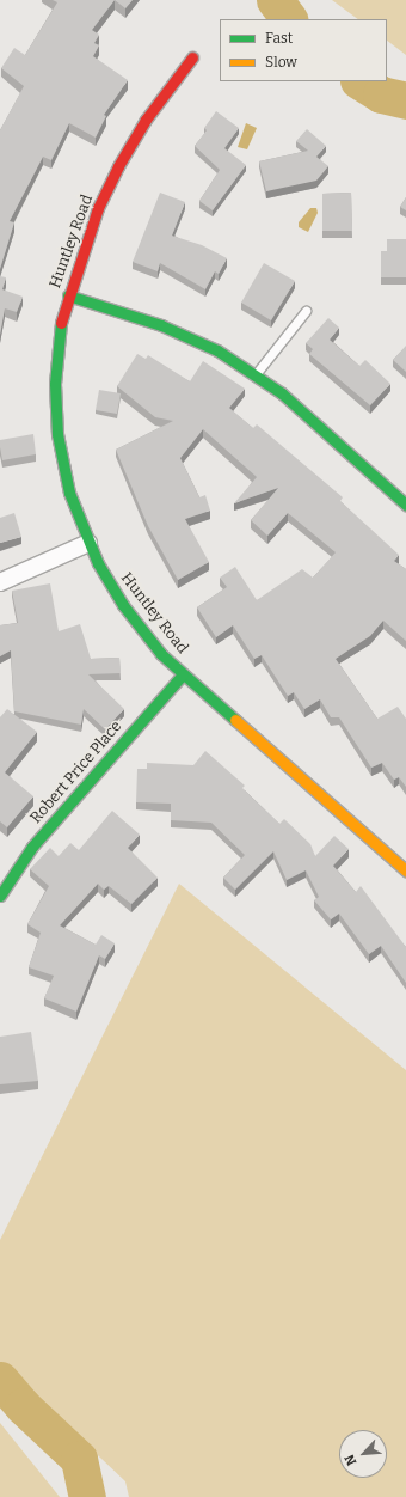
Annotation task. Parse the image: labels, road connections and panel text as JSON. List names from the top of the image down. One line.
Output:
{"streets":{"street":["Huntley Road","Robert Price Place"]},"crossings":[["Huntley Road","Robert Price Place"]],"legend":["Fast","Slow"],"north":"bottom left"}
